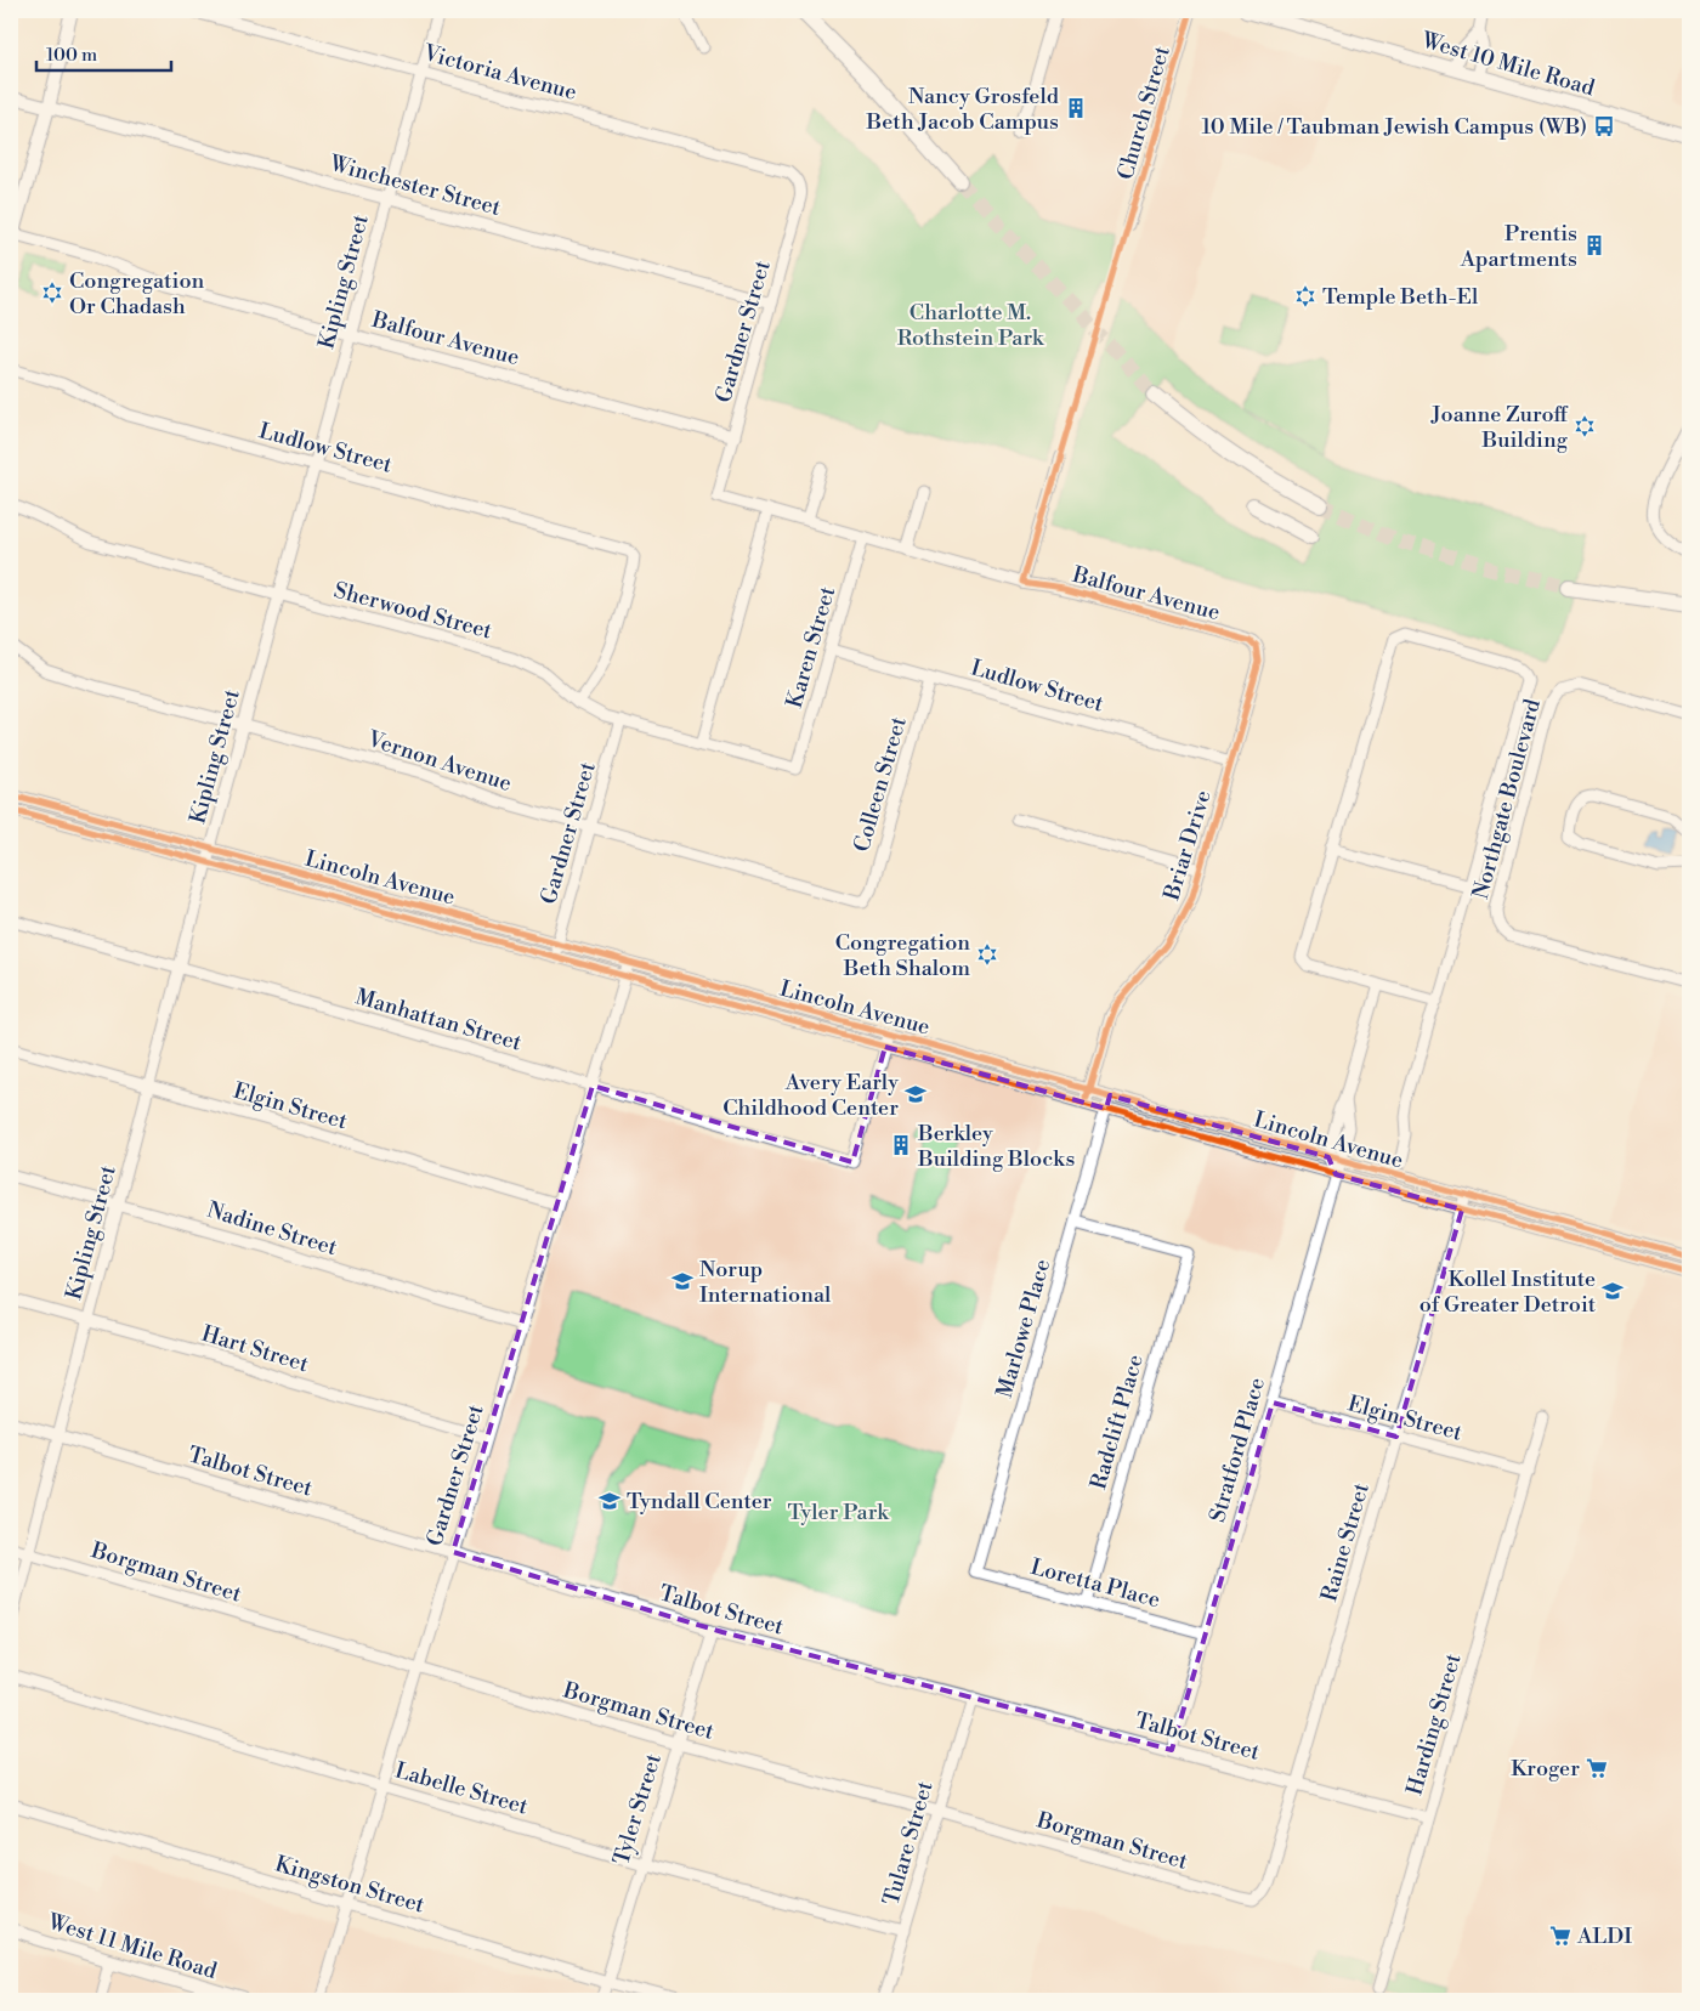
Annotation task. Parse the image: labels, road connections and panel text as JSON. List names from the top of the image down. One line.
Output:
{"streets":{"main road":["West 10 Mile Road","West 11 Mile Road"],"street":["Victoria Avenue","Church Street","Winchester Street","Kipling Street","Gardner Street","Balfour Avenue","Ludlow Street","Sherwood Street","Karen Street","Vernon Avenue","Colleen Street","Northgate Boulevard","Briar Drive","Lincoln Avenue","Manhattan Street","Elgin Street","Nadine Street","Marlowe Place","Hart Street","Radclift Place","Stratford Place","Talbot Street","Raine Street","Borgman Street","Loretta Place","Harding Street","Labelle Street","Tyler Street","Tulare Street","Kingston Street"]},"crossings":[["Victoria Avenue","Kipling Street"],["Victoria Avenue","Gardner Street"],["Winchester Street","Kipling Street"],["Winchester Street","Gardner Street"],["Kipling Street","Balfour Avenue"],["Kipling Street","Ludlow Street"],["Kipling Street","Sherwood Street"],["Kipling Street","Vernon Avenue"],["Kipling Street","Lincoln Avenue"],["Kipling Street","Manhattan Street"],["Kipling Street","Elgin Street"],["Kipling Street","Nadine Street"],["Kipling Street","Hart Street"],["Kipling Street","Talbot Street"],["Kipling Street","Borgman Street"],["Gardner Street","Balfour Avenue"],["Gardner Street","Sherwood Street"],["Gardner Street","Vernon Avenue"],["Gardner Street","Lincoln Avenue"],["Gardner Street","Manhattan Street"],["Gardner Street","Elgin Street"],["Gardner Street","Nadine Street"],["Gardner Street","Hart Street"],["Gardner Street","Talbot Street"],["Gardner Street","Borgman Street"],["Gardner Street","Labelle Street"],["Gardner Street","Kingston Street"],["Balfour Avenue","Karen Street"],["Balfour Avenue","Briar Drive"],["Ludlow Street","Sherwood Street"],["Ludlow Street","Karen Street"],["Ludlow Street","Colleen Street"],["Ludlow Street","Briar Drive"],["Sherwood Street","Karen Street"],["Vernon Avenue","Colleen Street"],["Briar Drive","Lincoln Avenue"],["Lincoln Avenue","Manhattan Street"],["Lincoln Avenue","Marlowe Place"],["Lincoln Avenue","Stratford Place"],["Lincoln Avenue","Raine Street"],["Elgin Street","Stratford Place"],["Elgin Street","Raine Street"],["Elgin Street","Harding Street"],["Marlowe Place","Radclift Place"],["Marlowe Place","Loretta Place"],["Radclift Place","Loretta Place"],["Stratford Place","Talbot Street"],["Stratford Place","Loretta Place"],["Talbot Street","Raine Street"],["Talbot Street","Harding Street"],["Talbot Street","Tyler Street"],["Talbot Street","Tulare Street"],["Raine Street","Borgman Street"],["Borgman Street","Tyler Street"],["Borgman Street","Tulare Street"],["Labelle Street","Tyler Street"],["Labelle Street","Tulare Street"],["Tyler Street","Kingston Street"]],"parks":["Charlotte M. Rothstein Park","Tyler Park"],"places":{"building":["Nancy Grosfeld Beth Jacob Campus","Prentis Apartments","Berkley Building Blocks"],"bus stop":["10 Mile / Taubman Jewish Campus (WB)"],"synagogue":["Congregation Or Chadash","Temple Beth-El","Joanne Zuroff Building","Congregation Beth Shalom"],"school or university":["Avery Early Childhood Center","Norup International","Kollel Institute of Greater Detroit","Tyndall Center"],"supermarket":["Kroger","ALDI"]},"scale_bar":"100 m"}
